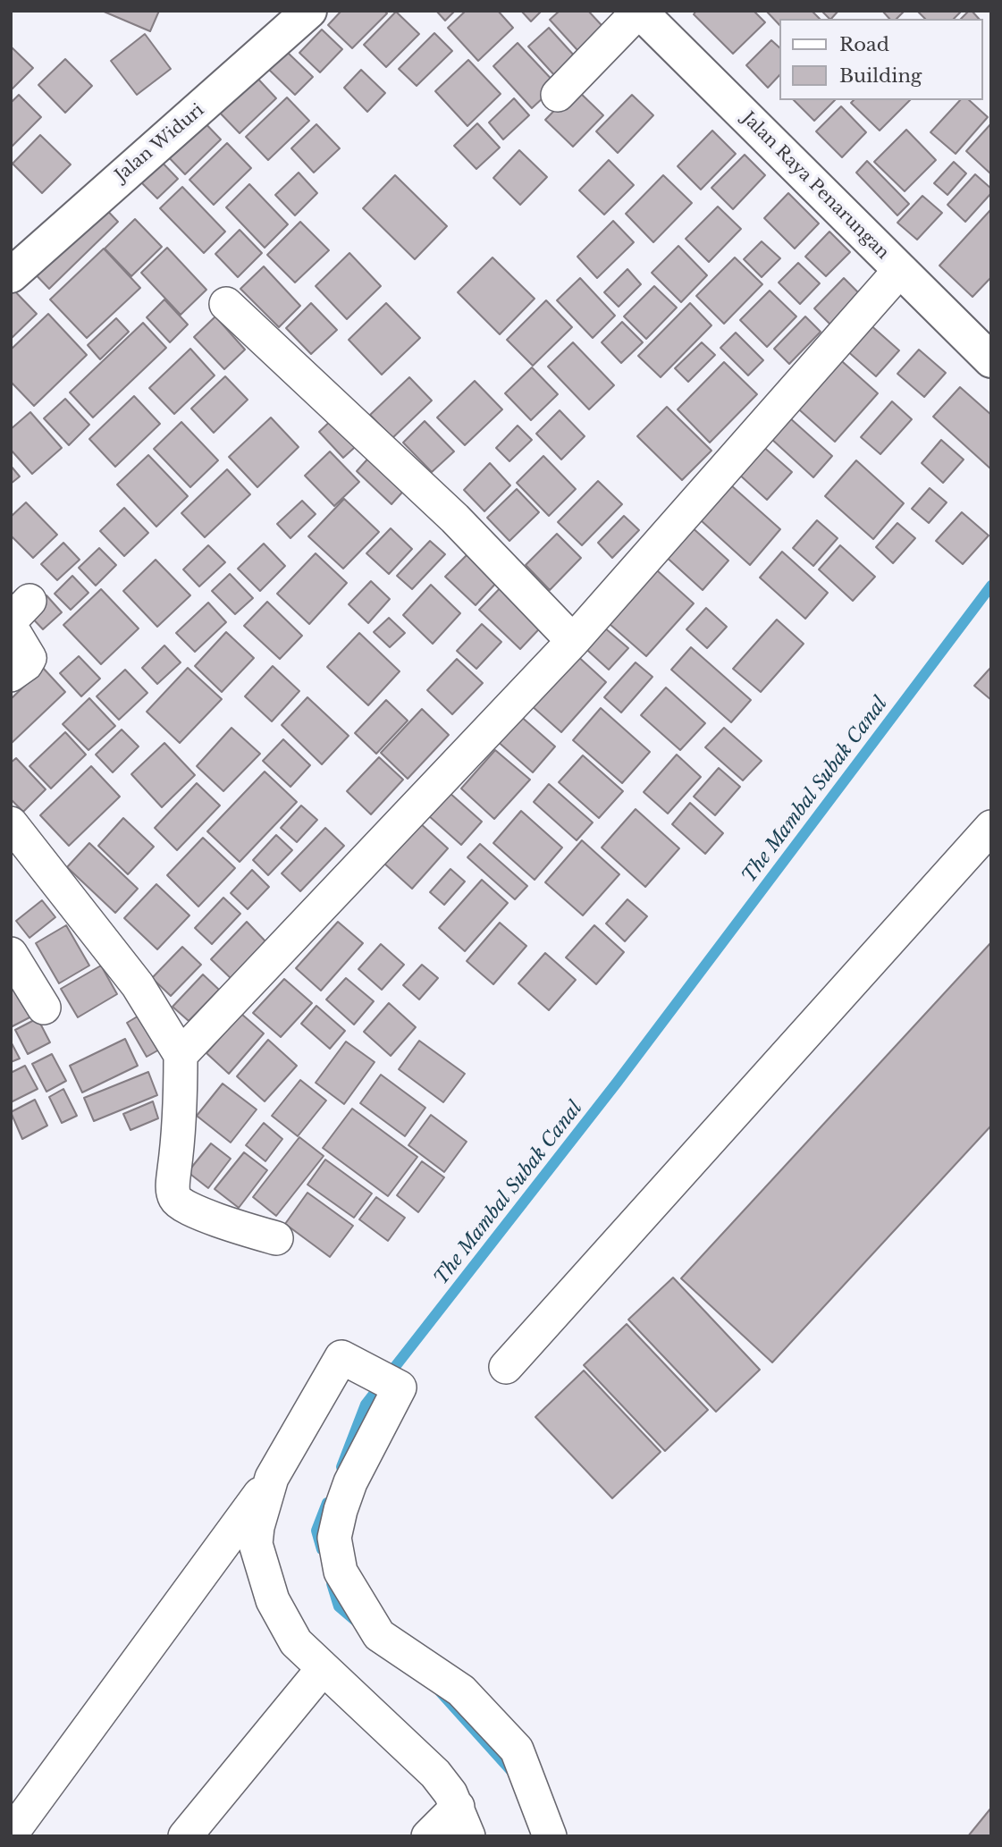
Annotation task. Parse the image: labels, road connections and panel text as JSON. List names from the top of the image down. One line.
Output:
{"streets":{"main road":["Jalan Widuri","Jalan Raya Penarungan"]},"water":["The Mambal Subak Canal"],"legend":["Road","Building"]}
